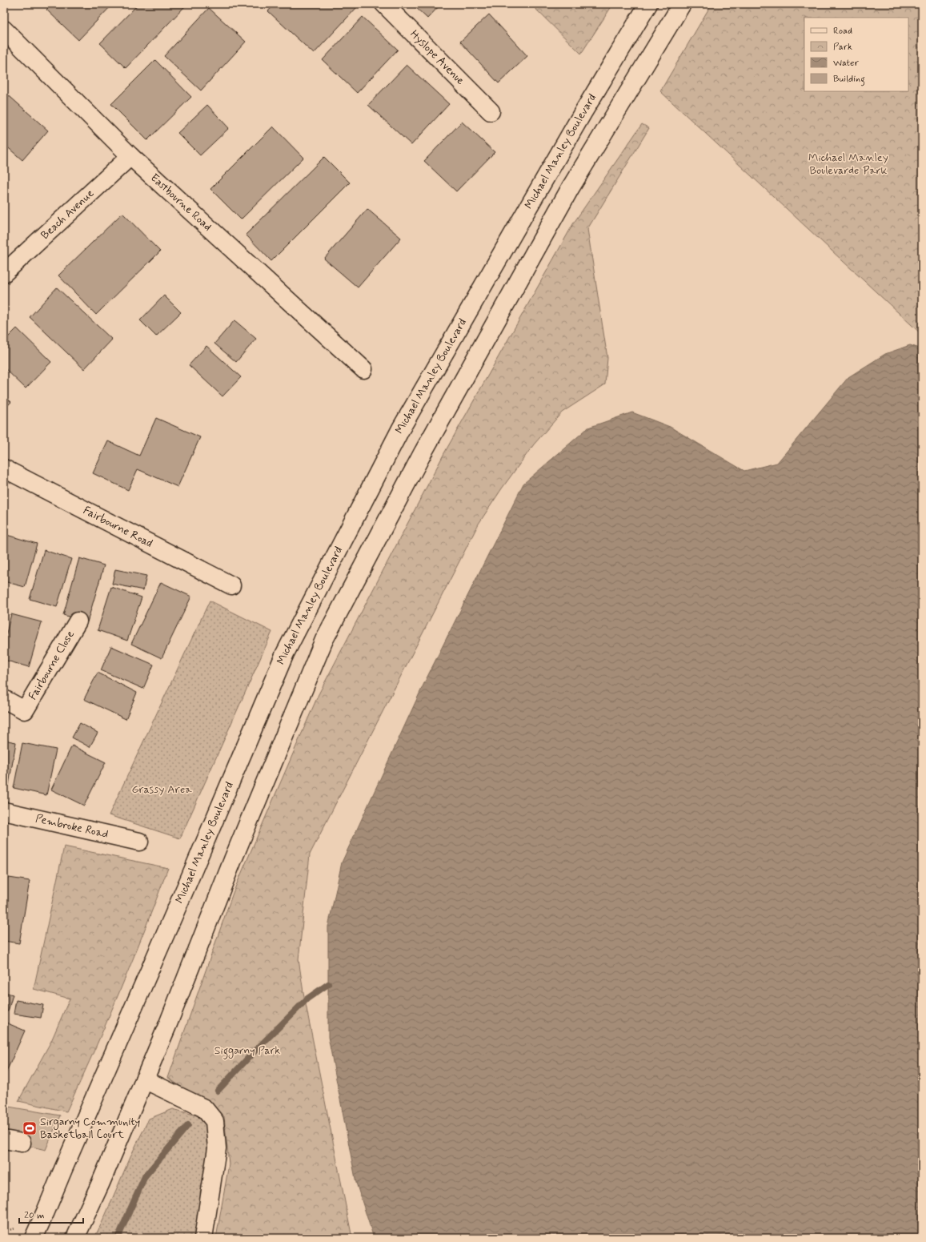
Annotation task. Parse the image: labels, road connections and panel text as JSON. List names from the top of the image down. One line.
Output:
{"streets":{"main road":["Hyslope Avenue","Michael Manley Boulevard","Eastbourne Road","Beach Avenue","Fairbourne Road","Fairbourne Close","Pembroke Road"]},"crossings":[["Eastbourne Road","Beach Avenue"]],"parks":["Michael Manley Boulevarde Park","Grassy Area","Siggarny Park"],"places":{"sports":["Sirgarny Community Basketball Court"]},"legend":["Road","Park","Water","Building"],"scale_bar":"20 m"}
